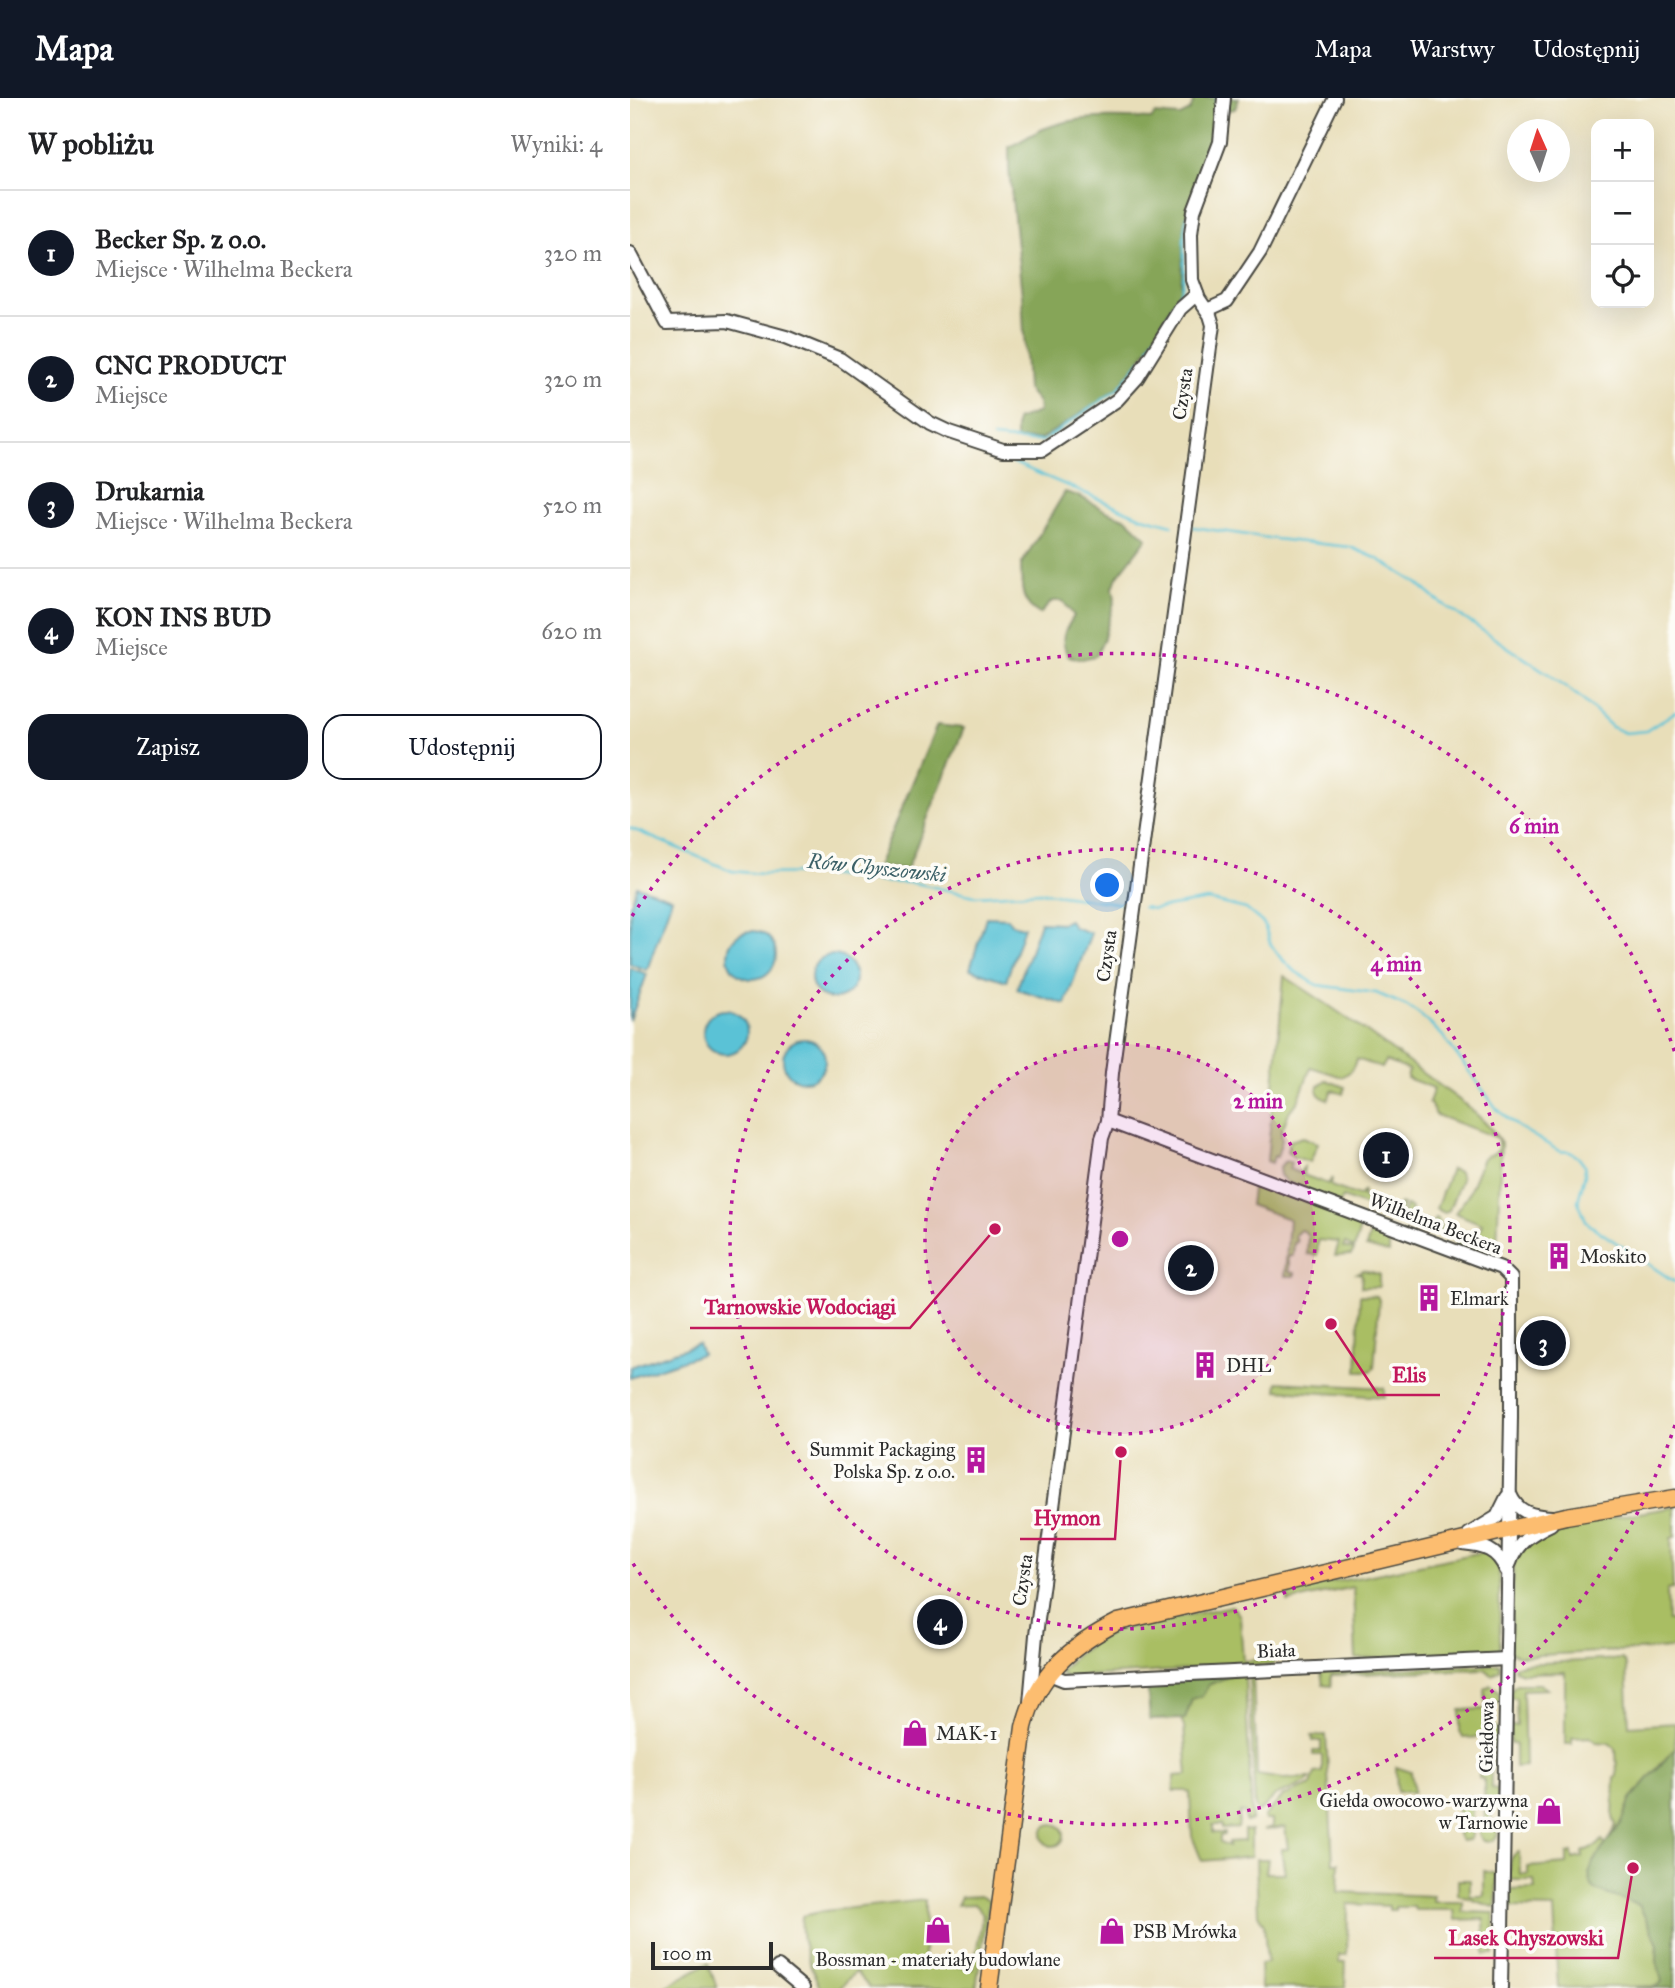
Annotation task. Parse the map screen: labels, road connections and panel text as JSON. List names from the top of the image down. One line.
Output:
{"streets":{"main road":["Czysta"],"street":["Wilhelma Beckera","Biała","Giełdowa"]},"crossings":[["Czysta","Wilhelma Beckera"],["Czysta","Biała"],["Czysta","Giełdowa"],["Wilhelma Beckera","Giełdowa"],["Biała","Giełdowa"]],"water":["Rów Chyszowski"],"places":{"other":["Tarnowskie Wodociągi","Elis","Hymon","Lasek Chyszowski"],"building":["Moskito","Elmark","DHL","Summit Packaging Polska Sp. z o.o."],"shop":["MAK-1","Giełda owocowo-warzywna w Tarnowie","Bossman - materiały budowlane","PSB Mrówka"]},"scale_bar":"100 m","north":"top","page":{"header":"Mapa","nav":["Mapa","Warstwy","Udostępnij"],"heading":["W pobliżu","Wyniki: 4"],"map_buttons":["+","−"],"list":[{"mark":"1","name":"Becker Sp. z o.o.","note":"Miejsce · Wilhelma Beckera","value":"320 m"},{"mark":"2","name":"CNC PRODUCT","note":"Miejsce","value":"320 m"},{"mark":"3","name":"Drukarnia","note":"Miejsce · Wilhelma Beckera","value":"520 m"},{"mark":"4","name":"KON INS BUD","note":"Miejsce","value":"620 m"}],"buttons":["Zapisz","Udostępnij"],"pins":["1","2","3","4"],"scale":"100 m"},"rings":["6 min","4 min","2 min"]}
